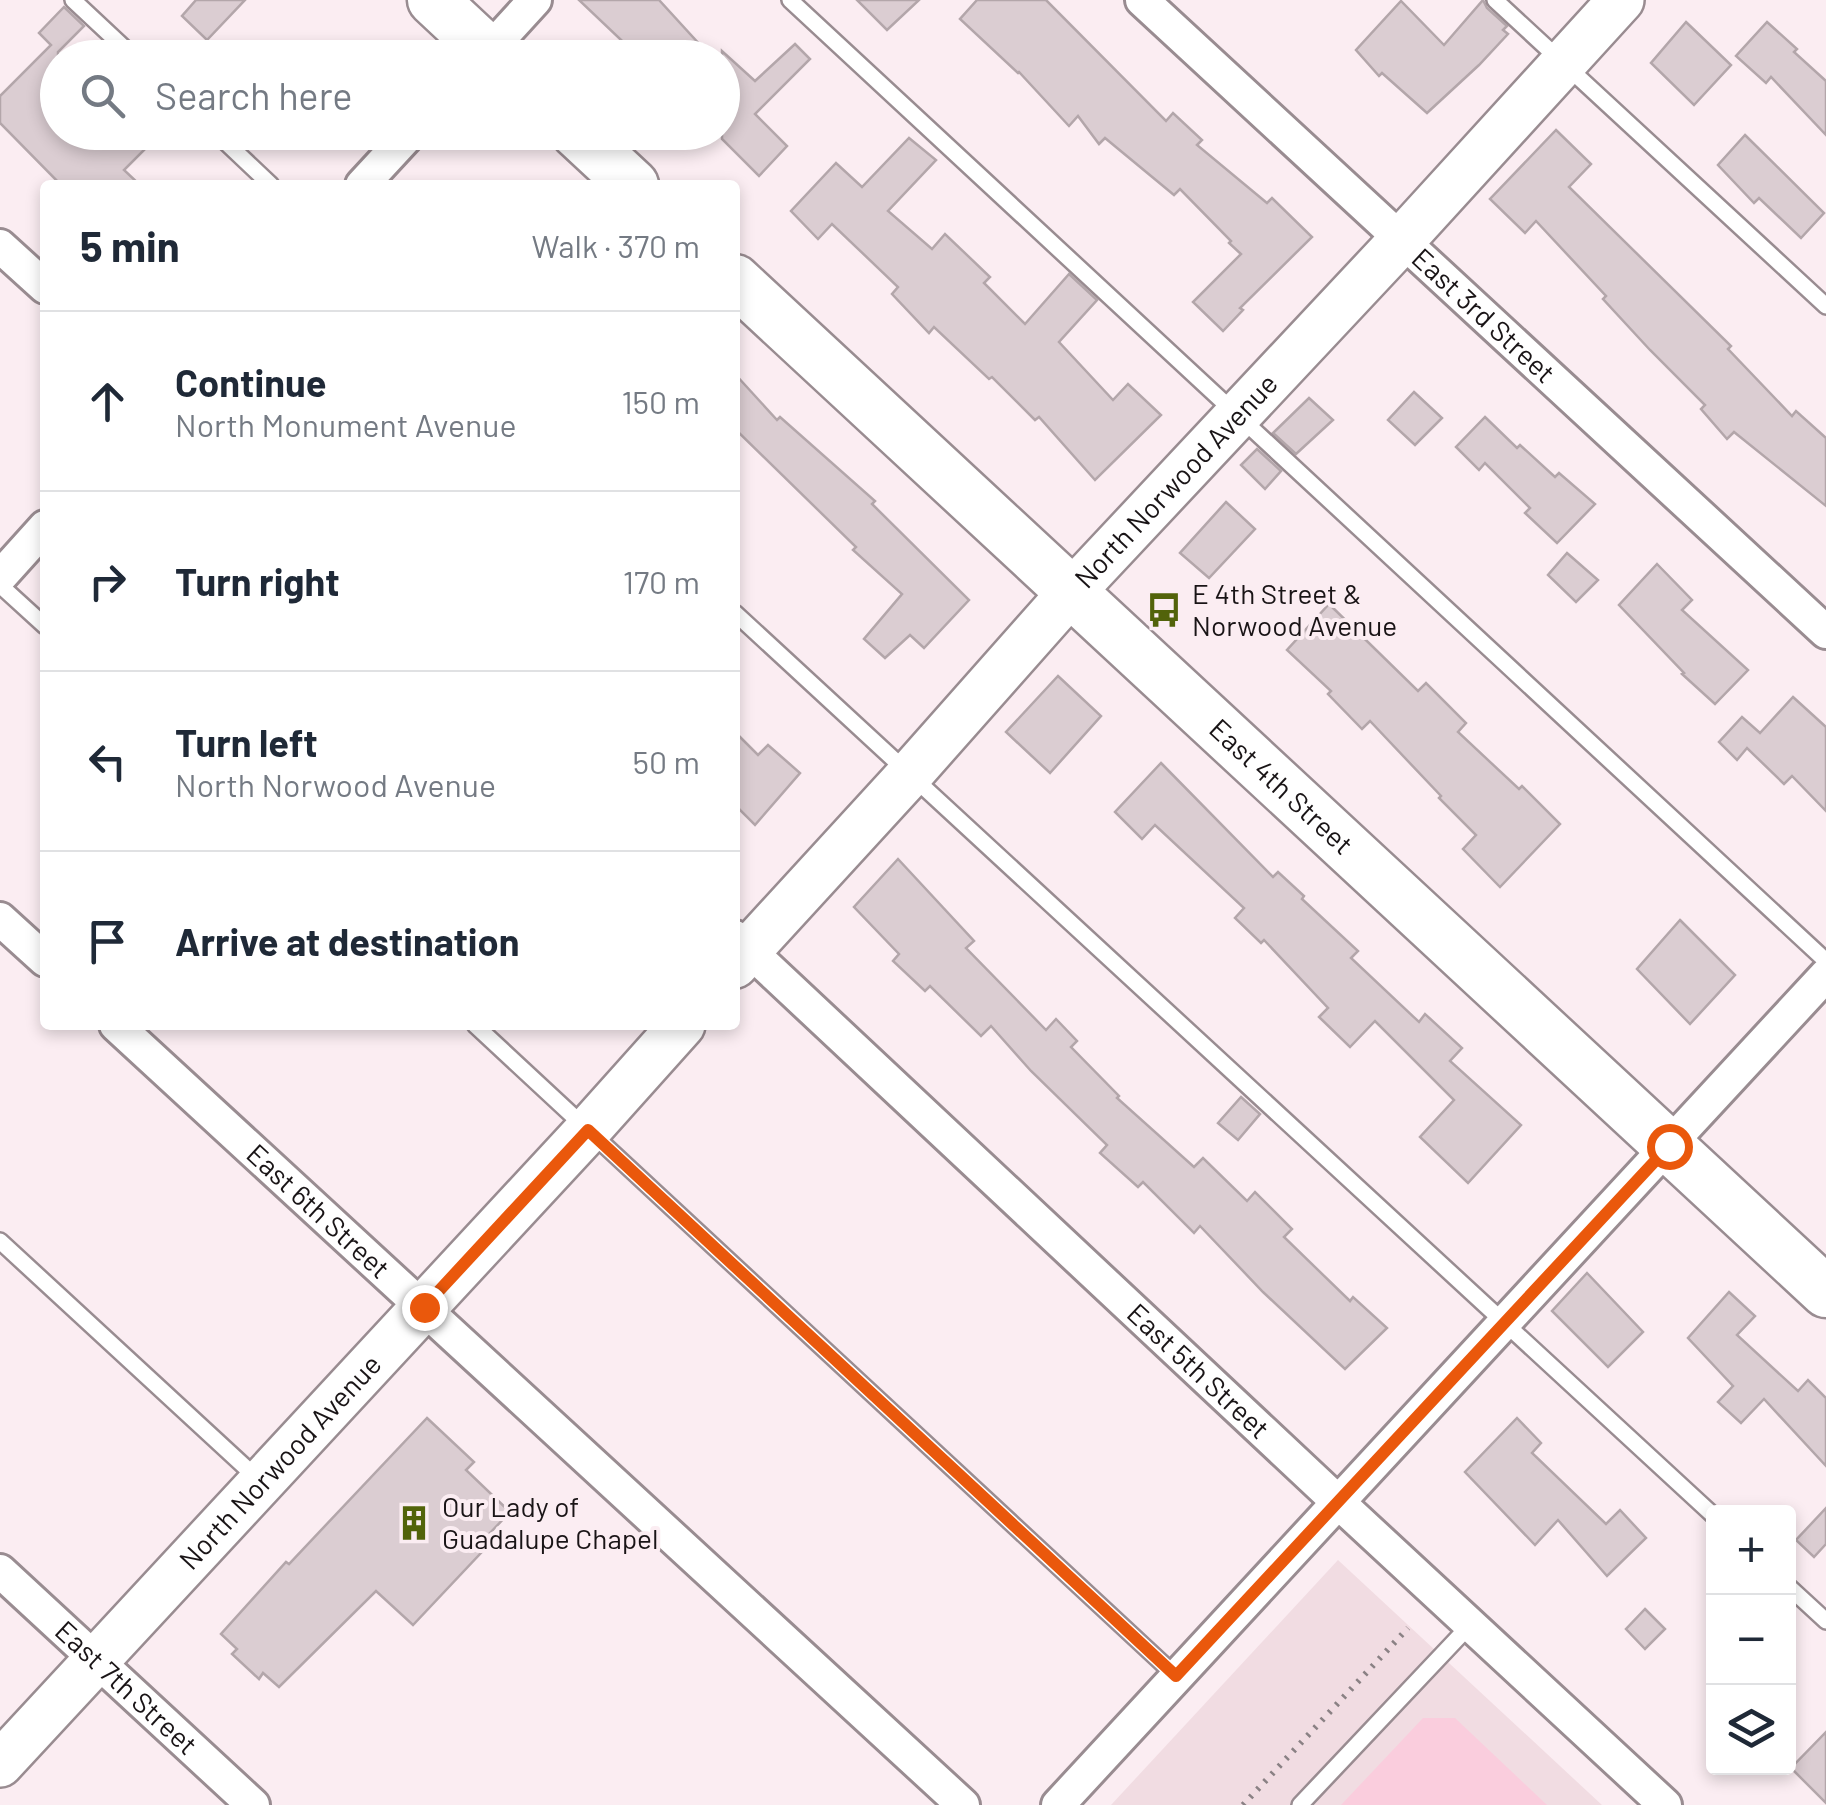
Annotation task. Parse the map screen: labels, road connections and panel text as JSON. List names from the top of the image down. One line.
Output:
{"streets":{"main road":["East 4th Street"],"street":["East 3rd Street","North Norwood Avenue","East 6th Street","East 5th Street","East 7th Street"]},"crossings":[["East 3rd Street","North Norwood Avenue"],["North Norwood Avenue","East 4th Street"],["North Norwood Avenue","East 6th Street"],["North Norwood Avenue","East 5th Street"],["North Norwood Avenue","East 7th Street"]],"places":{"bus stop":["E 4th Street & Norwood Avenue"],"building":["Our Lady of Guadalupe Chapel"]},"page":{"search":"Search here","heading":["5 min","Walk · 370 m"],"list":[["Continue","North Monument Avenue","150 m"],["Turn right","170 m"],["Turn left","North Norwood Avenue","50 m"],"Arrive at destination"],"map_buttons":["+","−"]}}
